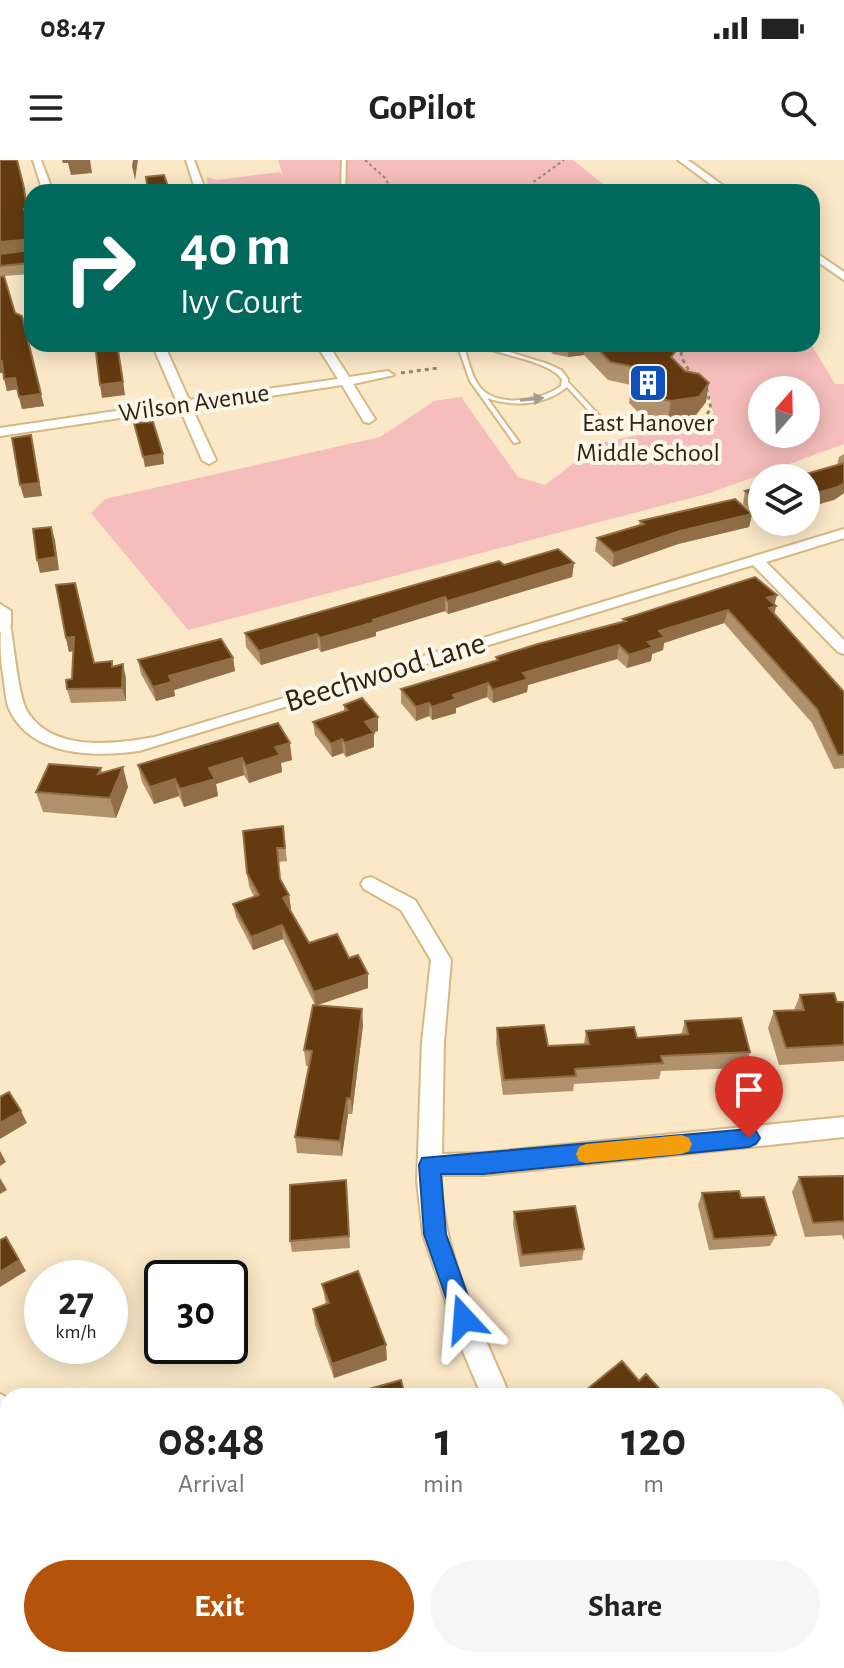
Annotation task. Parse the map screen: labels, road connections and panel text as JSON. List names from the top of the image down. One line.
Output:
{"streets":{"street":["Wilson Avenue","Beechwood Lane"]},"places":{"building":["East Hanover Middle School"]},"north":"top","page":{"status":"08:47","header":"GoPilot","turn":["40 m","Ivy Court"],"speed":"27 km/h","limit":"30","eta":["08:48","Arrival","1","min","120","m"],"buttons":["Exit","Share"]}}
